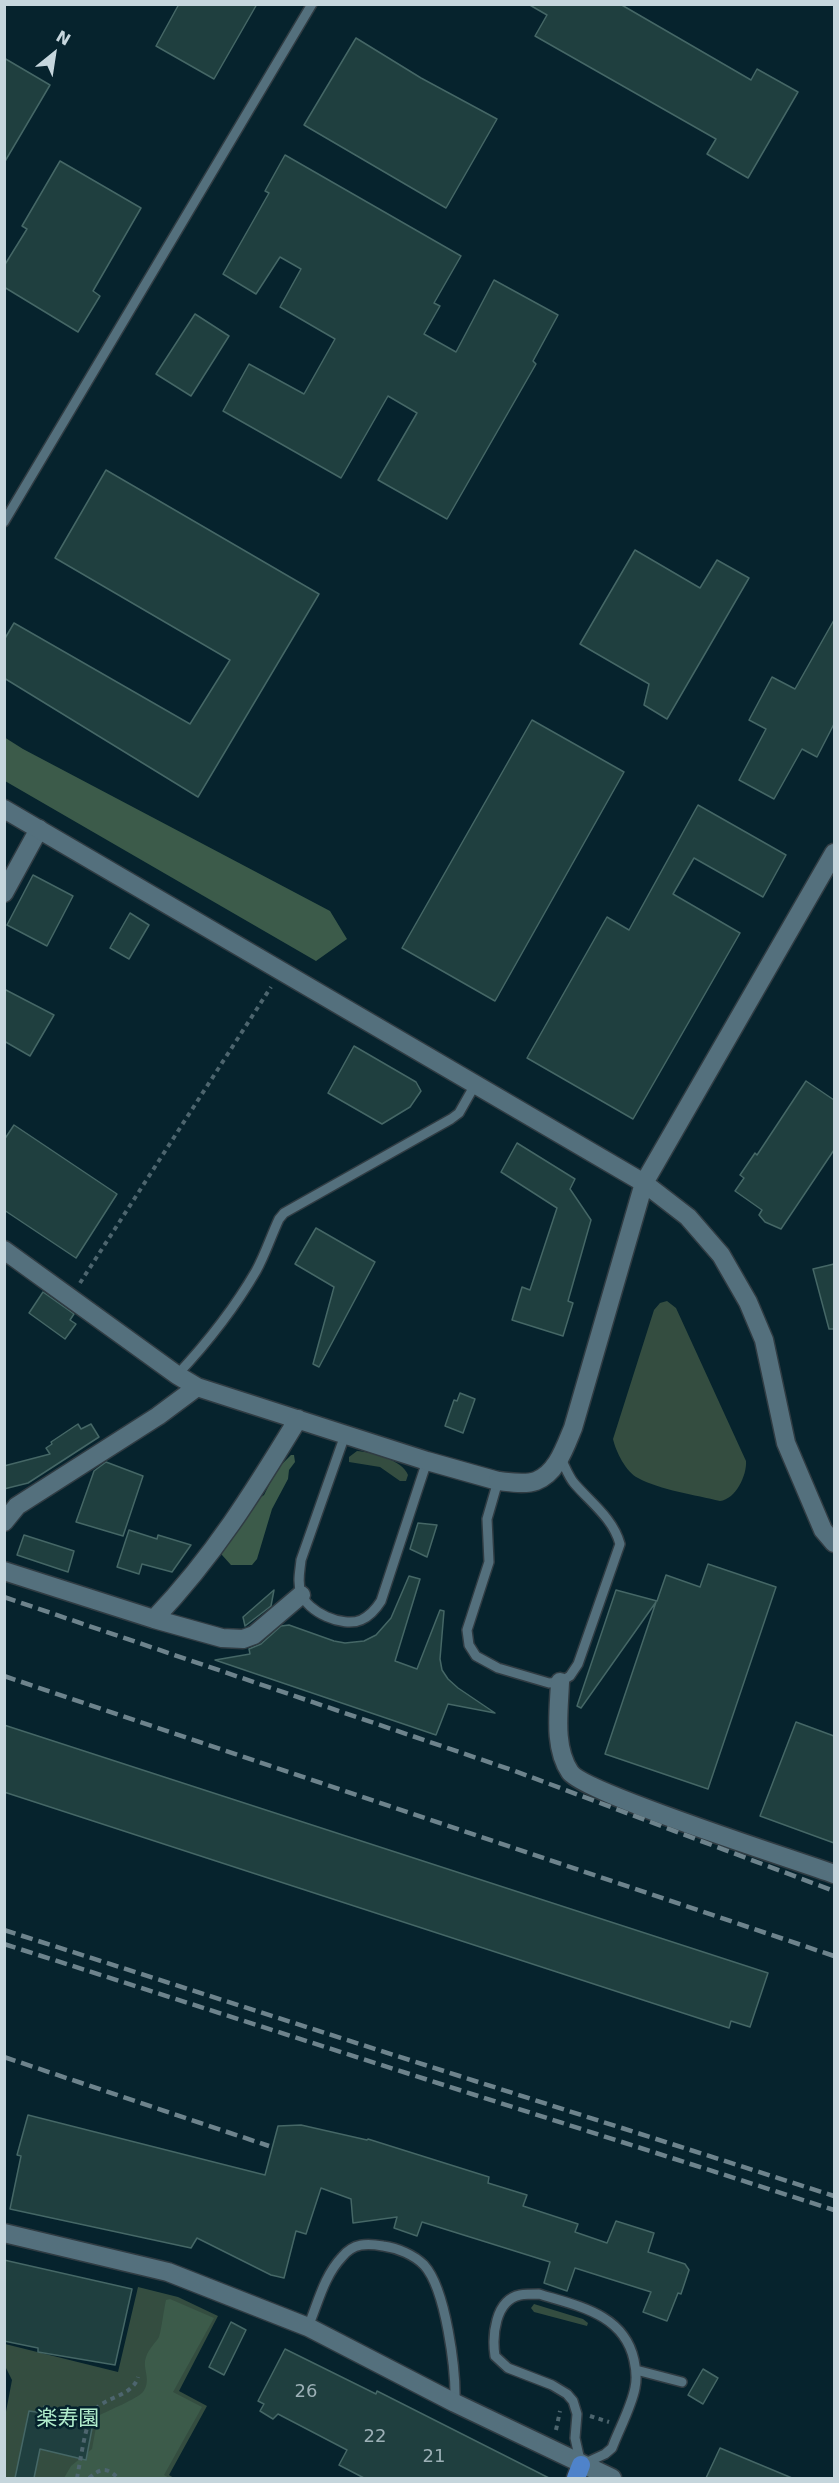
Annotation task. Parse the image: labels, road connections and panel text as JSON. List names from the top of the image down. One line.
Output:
{"parks":["楽寿園"],"house_numbers":["26","22","21"],"north":"top right"}
